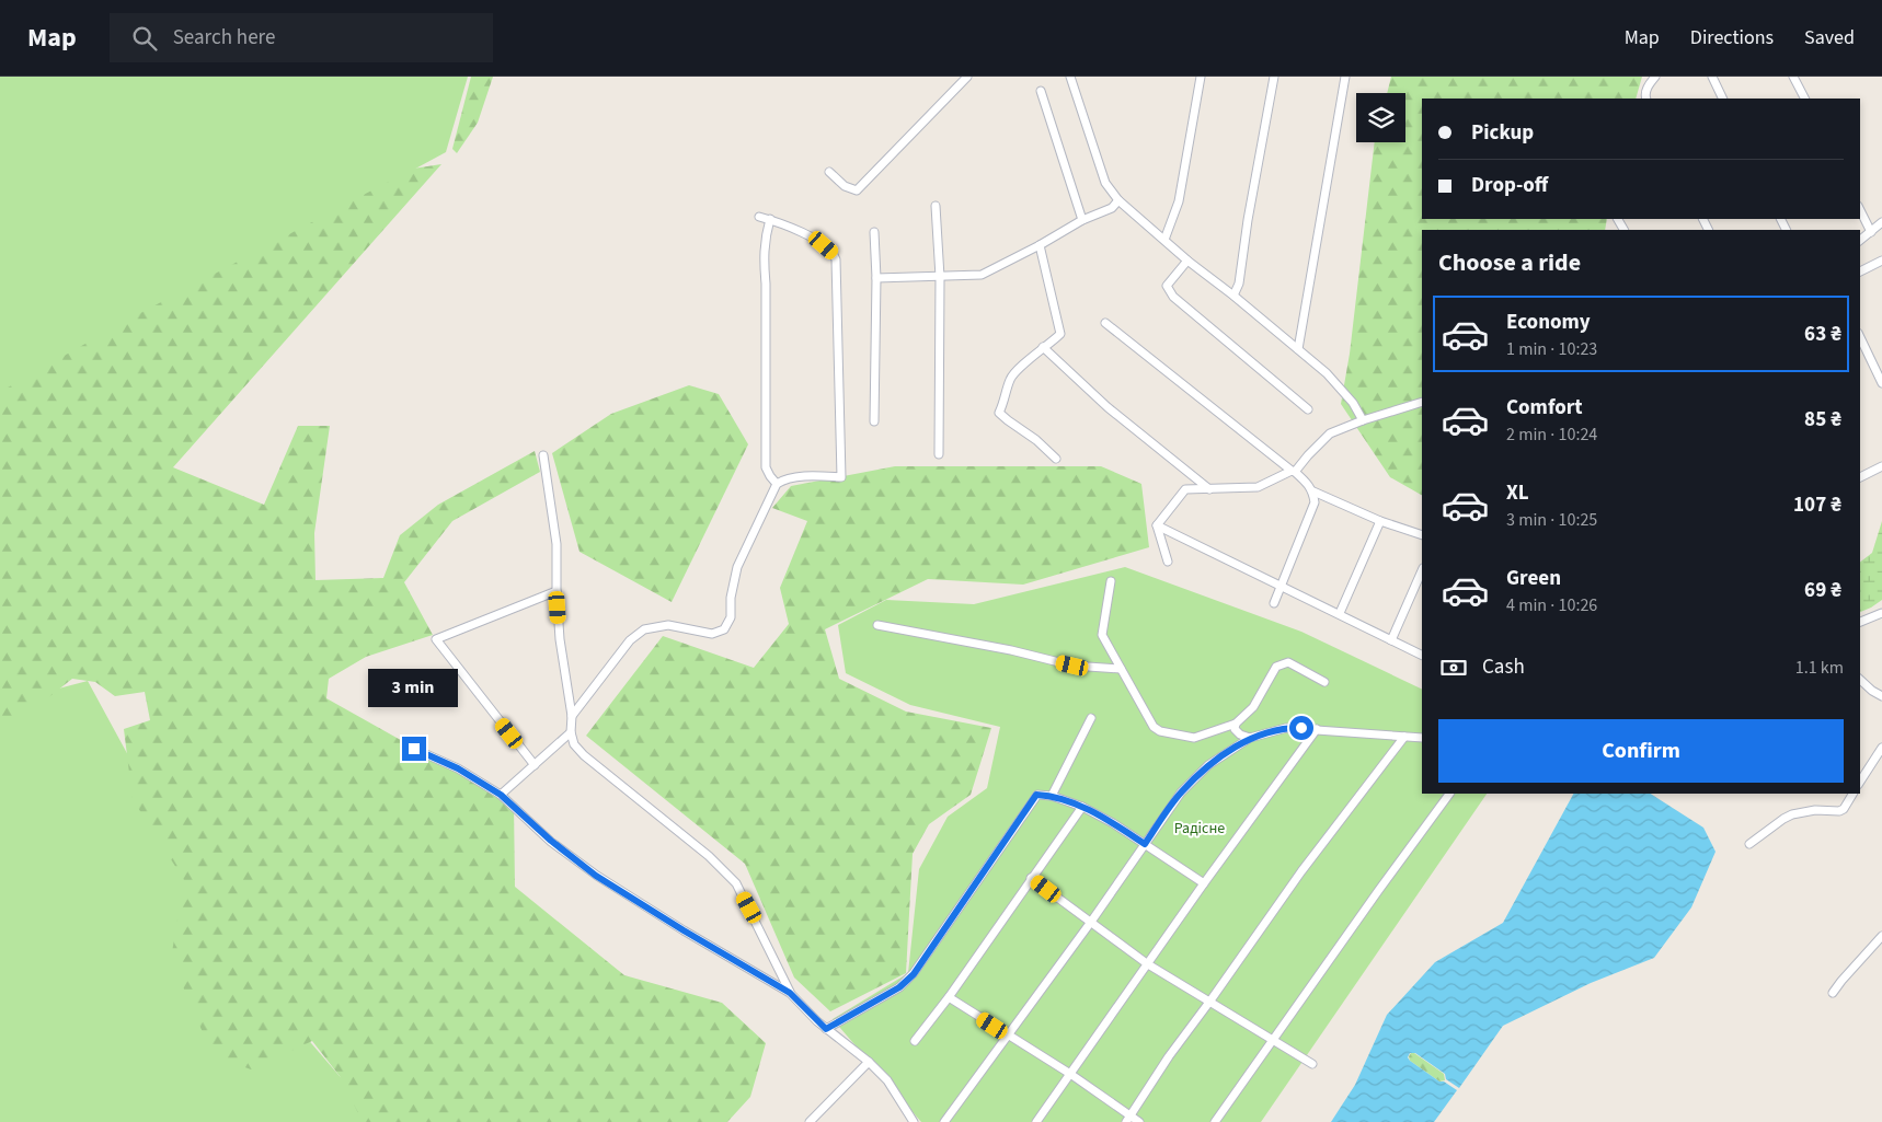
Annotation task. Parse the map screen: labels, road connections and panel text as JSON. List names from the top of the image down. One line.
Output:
{"parks":["Радісне"],"page":{"header":"Map","search":"Search here","nav":["Map","Directions","Saved"],"banner":["Pickup","Drop-off"],"heading":"Choose a ride","list":[{"name":"Economy","note":"1 min · 10:23","value":"63 ₴"},{"name":"Comfort","note":"2 min · 10:24","value":"85 ₴"},{"name":"XL","note":"3 min · 10:25","value":"107 ₴"},{"name":"Green","note":"4 min · 10:26","value":"69 ₴"}],"pay":["Cash","1.1 km"],"bubble":"3 min","buttons":"Confirm"}}
